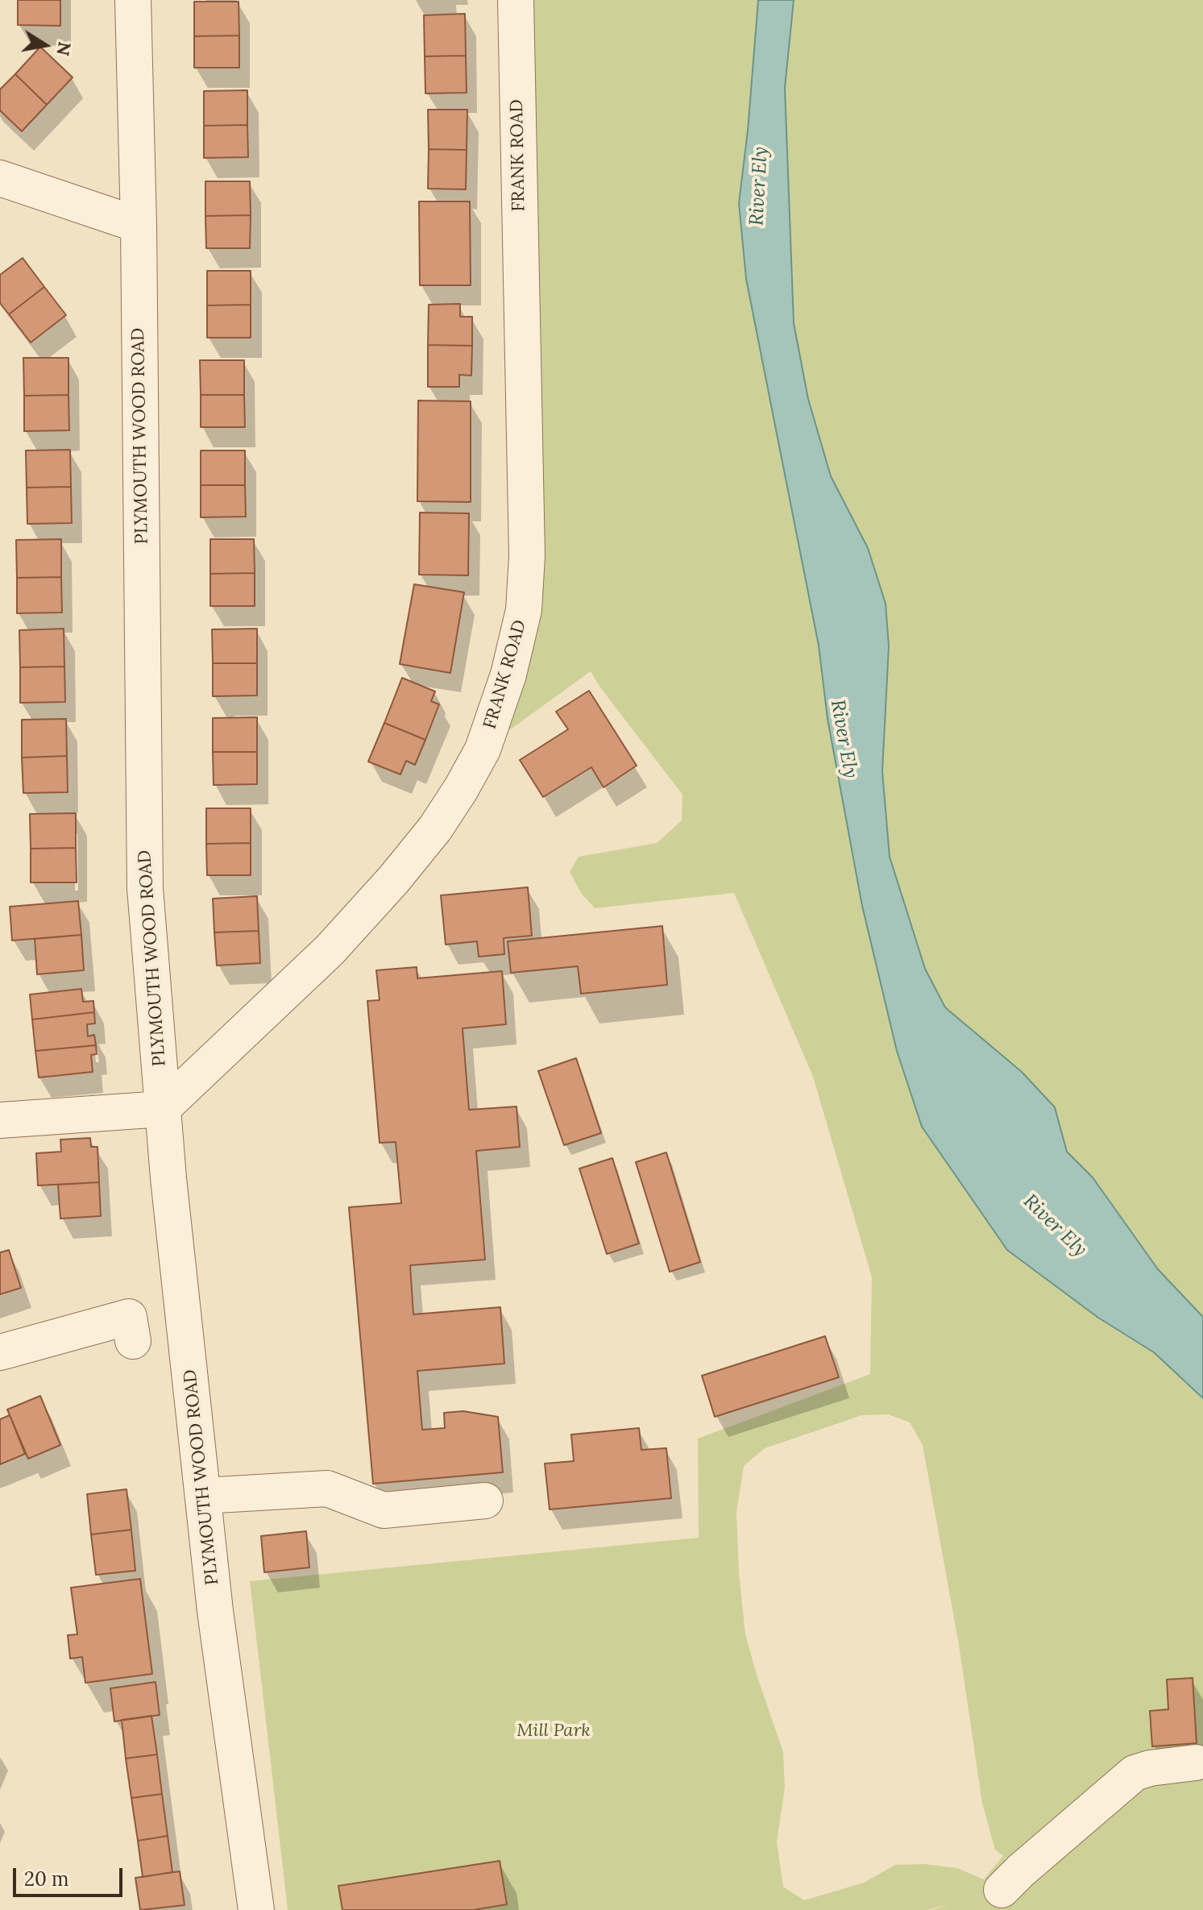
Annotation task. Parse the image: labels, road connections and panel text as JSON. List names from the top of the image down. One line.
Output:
{"streets":{"street":["FRANK ROAD","PLYMOUTH WOOD ROAD"]},"crossings":[["FRANK ROAD","PLYMOUTH WOOD ROAD"]],"water":["River Ely"],"parks":["Mill Park"],"scale_bar":"20 m","north":"right"}
